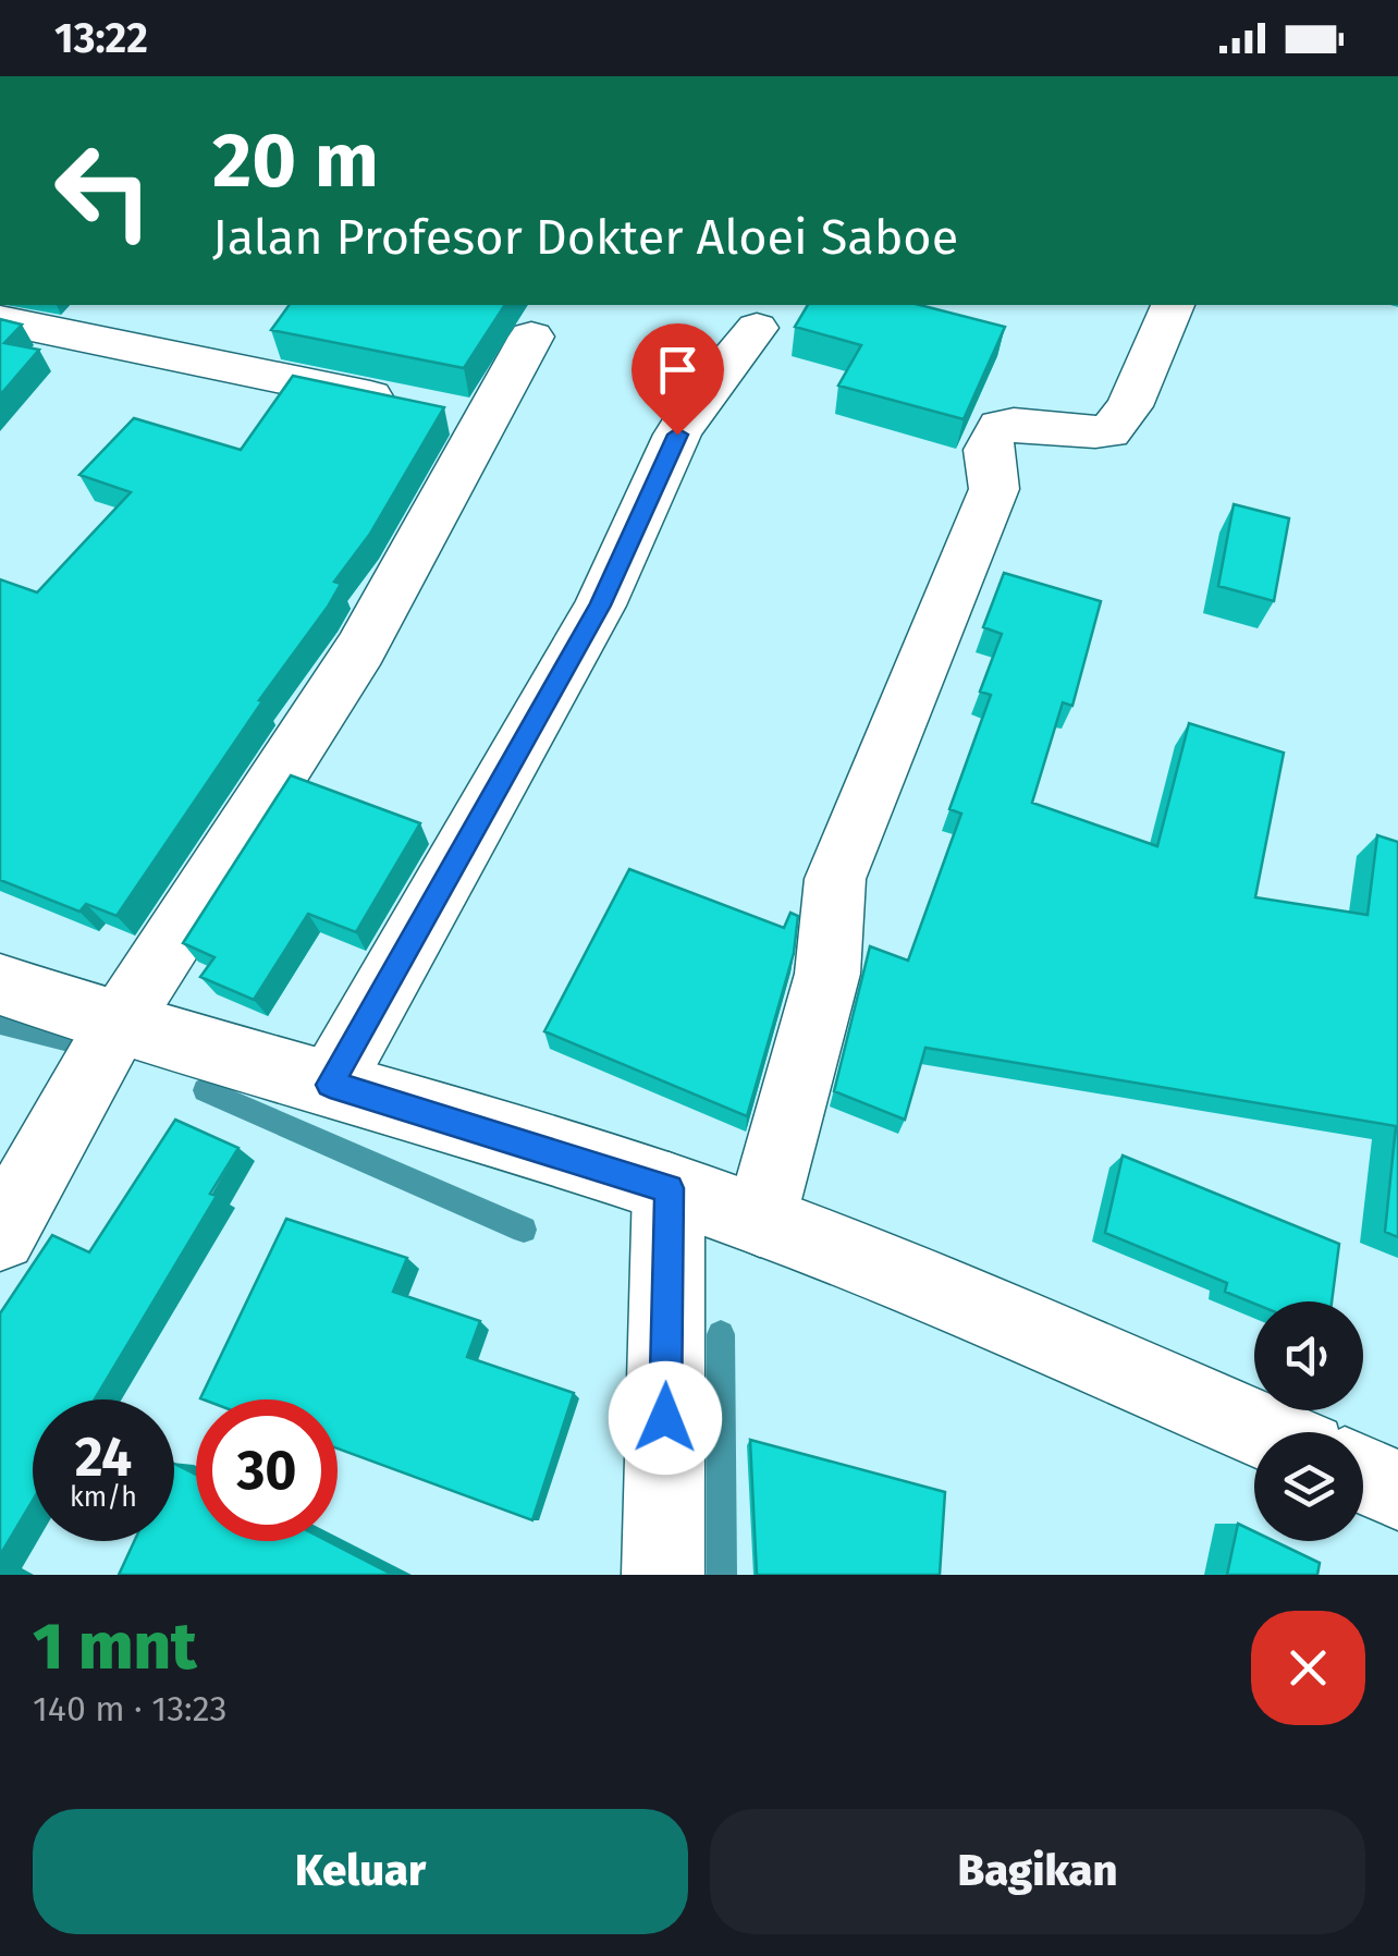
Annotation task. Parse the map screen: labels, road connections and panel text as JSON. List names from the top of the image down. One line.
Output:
{"page":{"status":"13:22","turn":["20 m","Jalan Profesor Dokter Aloei Saboe"],"speed":"24 km/h","limit":"30","heading":["1 mnt","140 m · 13:23"],"buttons":["Keluar","Bagikan"]}}
